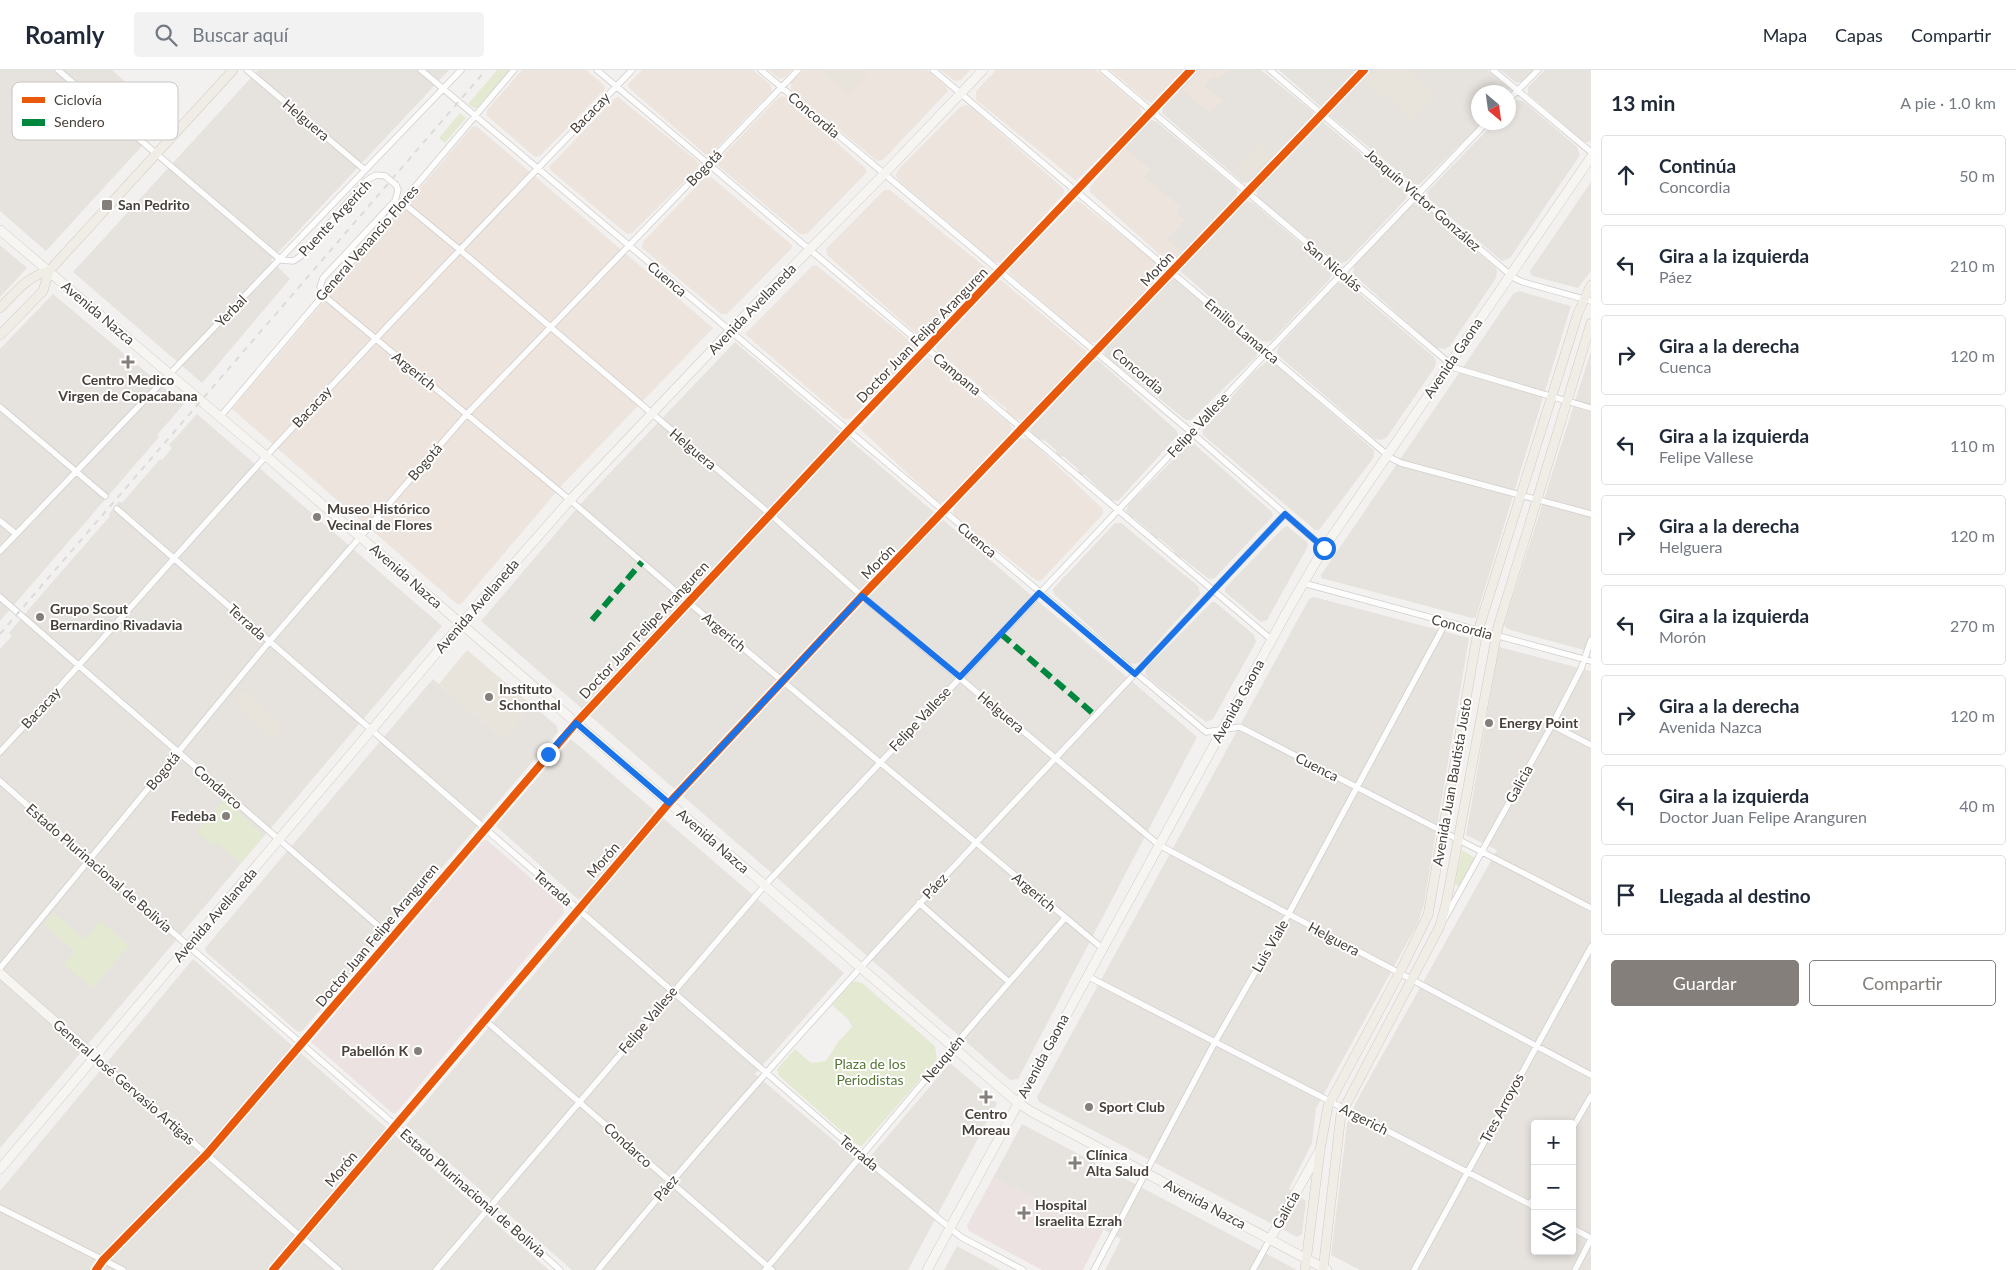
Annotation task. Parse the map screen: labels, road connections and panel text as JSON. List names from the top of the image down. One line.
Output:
{"streets":{"main road":["Avenida Avellaneda","Avenida Nazca","Avenida Gaona","Avenida Juan Bautista Justo","Galicia","General José Gervasio Artigas"],"street":["Bacacay","Concordia","Helguera","Bogotá","Joaquín Victor González","Puente Argerich","General Venancio Flores","San Nicolás","Morón","Cuenca","Yerbal","Emilio Lamarca","Doctor Juan Felipe Aranguren","Argerich","Campana","Felipe Vallese","Terrada","Condarco","Estado Plurinacional de Bolivia","Páez","Luis Viale","Neuquén","Tres Arroyos"]},"crossings":[["Bacacay","Helguera"],["Bacacay","Cuenca"],["Bacacay","Avenida Nazca"],["Bacacay","Argerich"],["Bacacay","Campana"],["Bacacay","Terrada"],["Bacacay","Condarco"],["Concordia","Bogotá"],["Concordia","Morón"],["Concordia","Avenida Avellaneda"],["Concordia","Doctor Juan Felipe Aranguren"],["Concordia","Avenida Gaona"],["Concordia","Felipe Vallese"],["Concordia","Avenida Juan Bautista Justo"],["Concordia","Galicia"],["Concordia","Páez"],["Concordia","Luis Viale"],["Helguera","Bogotá"],["Helguera","General Venancio Flores"],["Helguera","Morón"],["Helguera","Avenida Avellaneda"],["Helguera","Yerbal"],["Helguera","Doctor Juan Felipe Aranguren"],["Helguera","Avenida Gaona"],["Helguera","Felipe Vallese"],["Helguera","Avenida Juan Bautista Justo"],["Helguera","Páez"],["Helguera","Luis Viale"],["Helguera","Tres Arroyos"],["Bogotá","Cuenca"],["Bogotá","Avenida Nazca"],["Bogotá","Argerich"],["Bogotá","Campana"],["Bogotá","Terrada"],["Bogotá","Condarco"],["Bogotá","Estado Plurinacional de Bolivia"],["Joaquín Victor González","Morón"],["Joaquín Victor González","Avenida Gaona"],["Joaquín Victor González","Felipe Vallese"],["Joaquín Victor González","Avenida Juan Bautista Justo"],["Puente Argerich","General Venancio Flores"],["Puente Argerich","Yerbal"],["Puente Argerich","Argerich"],["General Venancio Flores","Cuenca"],["General Venancio Flores","Avenida Nazca"],["General Venancio Flores","Argerich"],["San Nicolás","Morón"],["San Nicolás","Doctor Juan Felipe Aranguren"],["San Nicolás","Avenida Gaona"],["San Nicolás","Felipe Vallese"],["San Nicolás","Avenida Juan Bautista Justo"],["Morón","Cuenca"],["Morón","Avenida Nazca"],["Morón","Emilio Lamarca"],["Morón","Argerich"],["Morón","Campana"],["Morón","Terrada"],["Morón","Condarco"],["Morón","Estado Plurinacional de Bolivia"],["Morón","General José Gervasio Artigas"],["Cuenca","Avenida Avellaneda"],["Cuenca","Yerbal"],["Cuenca","Doctor Juan Felipe Aranguren"],["Cuenca","Avenida Gaona"],["Cuenca","Felipe Vallese"],["Cuenca","Avenida Juan Bautista Justo"],["Cuenca","Galicia"],["Cuenca","Páez"],["Cuenca","Luis Viale"],["Avenida Avellaneda","Avenida Nazca"],["Avenida Avellaneda","Emilio Lamarca"],["Avenida Avellaneda","Argerich"],["Avenida Avellaneda","Campana"],["Avenida Avellaneda","Terrada"],["Avenida Avellaneda","Condarco"],["Avenida Avellaneda","Estado Plurinacional de Bolivia"],["Avenida Avellaneda","General José Gervasio Artigas"],["Yerbal","Avenida Nazca"],["Avenida Nazca","Doctor Juan Felipe Aranguren"],["Avenida Nazca","Avenida Gaona"],["Avenida Nazca","Felipe Vallese"],["Avenida Nazca","Avenida Juan Bautista Justo"],["Avenida Nazca","Galicia"],["Avenida Nazca","Páez"],["Avenida Nazca","Luis Viale"],["Avenida Nazca","Neuquén"],["Emilio Lamarca","Doctor Juan Felipe Aranguren"],["Emilio Lamarca","Avenida Gaona"],["Emilio Lamarca","Felipe Vallese"],["Emilio Lamarca","Avenida Juan Bautista Justo"],["Doctor Juan Felipe Aranguren","Argerich"],["Doctor Juan Felipe Aranguren","Campana"],["Doctor Juan Felipe Aranguren","Terrada"],["Doctor Juan Felipe Aranguren","Condarco"],["Doctor Juan Felipe Aranguren","Estado Plurinacional de Bolivia"],["Doctor Juan Felipe Aranguren","General José Gervasio Artigas"],["Avenida Gaona","Argerich"],["Avenida Gaona","Campana"],["Avenida Gaona","Terrada"],["Argerich","Felipe Vallese"],["Argerich","Avenida Juan Bautista Justo"],["Argerich","Páez"],["Argerich","Luis Viale"],["Argerich","Neuquén"],["Argerich","Tres Arroyos"],["Campana","Felipe Vallese"],["Campana","Páez"],["Felipe Vallese","Terrada"],["Felipe Vallese","Condarco"],["Felipe Vallese","Estado Plurinacional de Bolivia"],["Terrada","Páez"],["Terrada","Neuquén"],["Avenida Juan Bautista Justo","Galicia"],["Condarco","Páez"],["Condarco","Neuquén"]],"parks":["Plaza de los Periodistas"],"places":{"transit":["San Pedrito"],"health":["Centro Medico Virgen de Copacabana","Centro Moreau","Clínica Alta Salud","Hospital Israelita Ezrah"],"other":["Museo Histórico Vecinal de Flores","Grupo Scout Bernardino Rivadavia","Instituto Schonthal","Energy Point","Fedeba","Pabellón K","Sport Club"]},"legend":["Ciclovía","Sendero"],"north":"bottom right","page":{"header":"Roamly","search":"Buscar aquí","nav":["Mapa","Capas","Compartir"],"heading":["13 min","A pie · 1.0 km"],"list":[["Continúa","Concordia","50 m"],["Gira a la izquierda","Páez","210 m"],["Gira a la derecha","Cuenca","120 m"],["Gira a la izquierda","Felipe Vallese","110 m"],["Gira a la derecha","Helguera","120 m"],["Gira a la izquierda","Morón","270 m"],["Gira a la derecha","Avenida Nazca","120 m"],["Gira a la izquierda","Doctor Juan Felipe Aranguren","40 m"],"Llegada al destino"],"buttons":["Guardar","Compartir"],"map_buttons":["+","−"]}}
